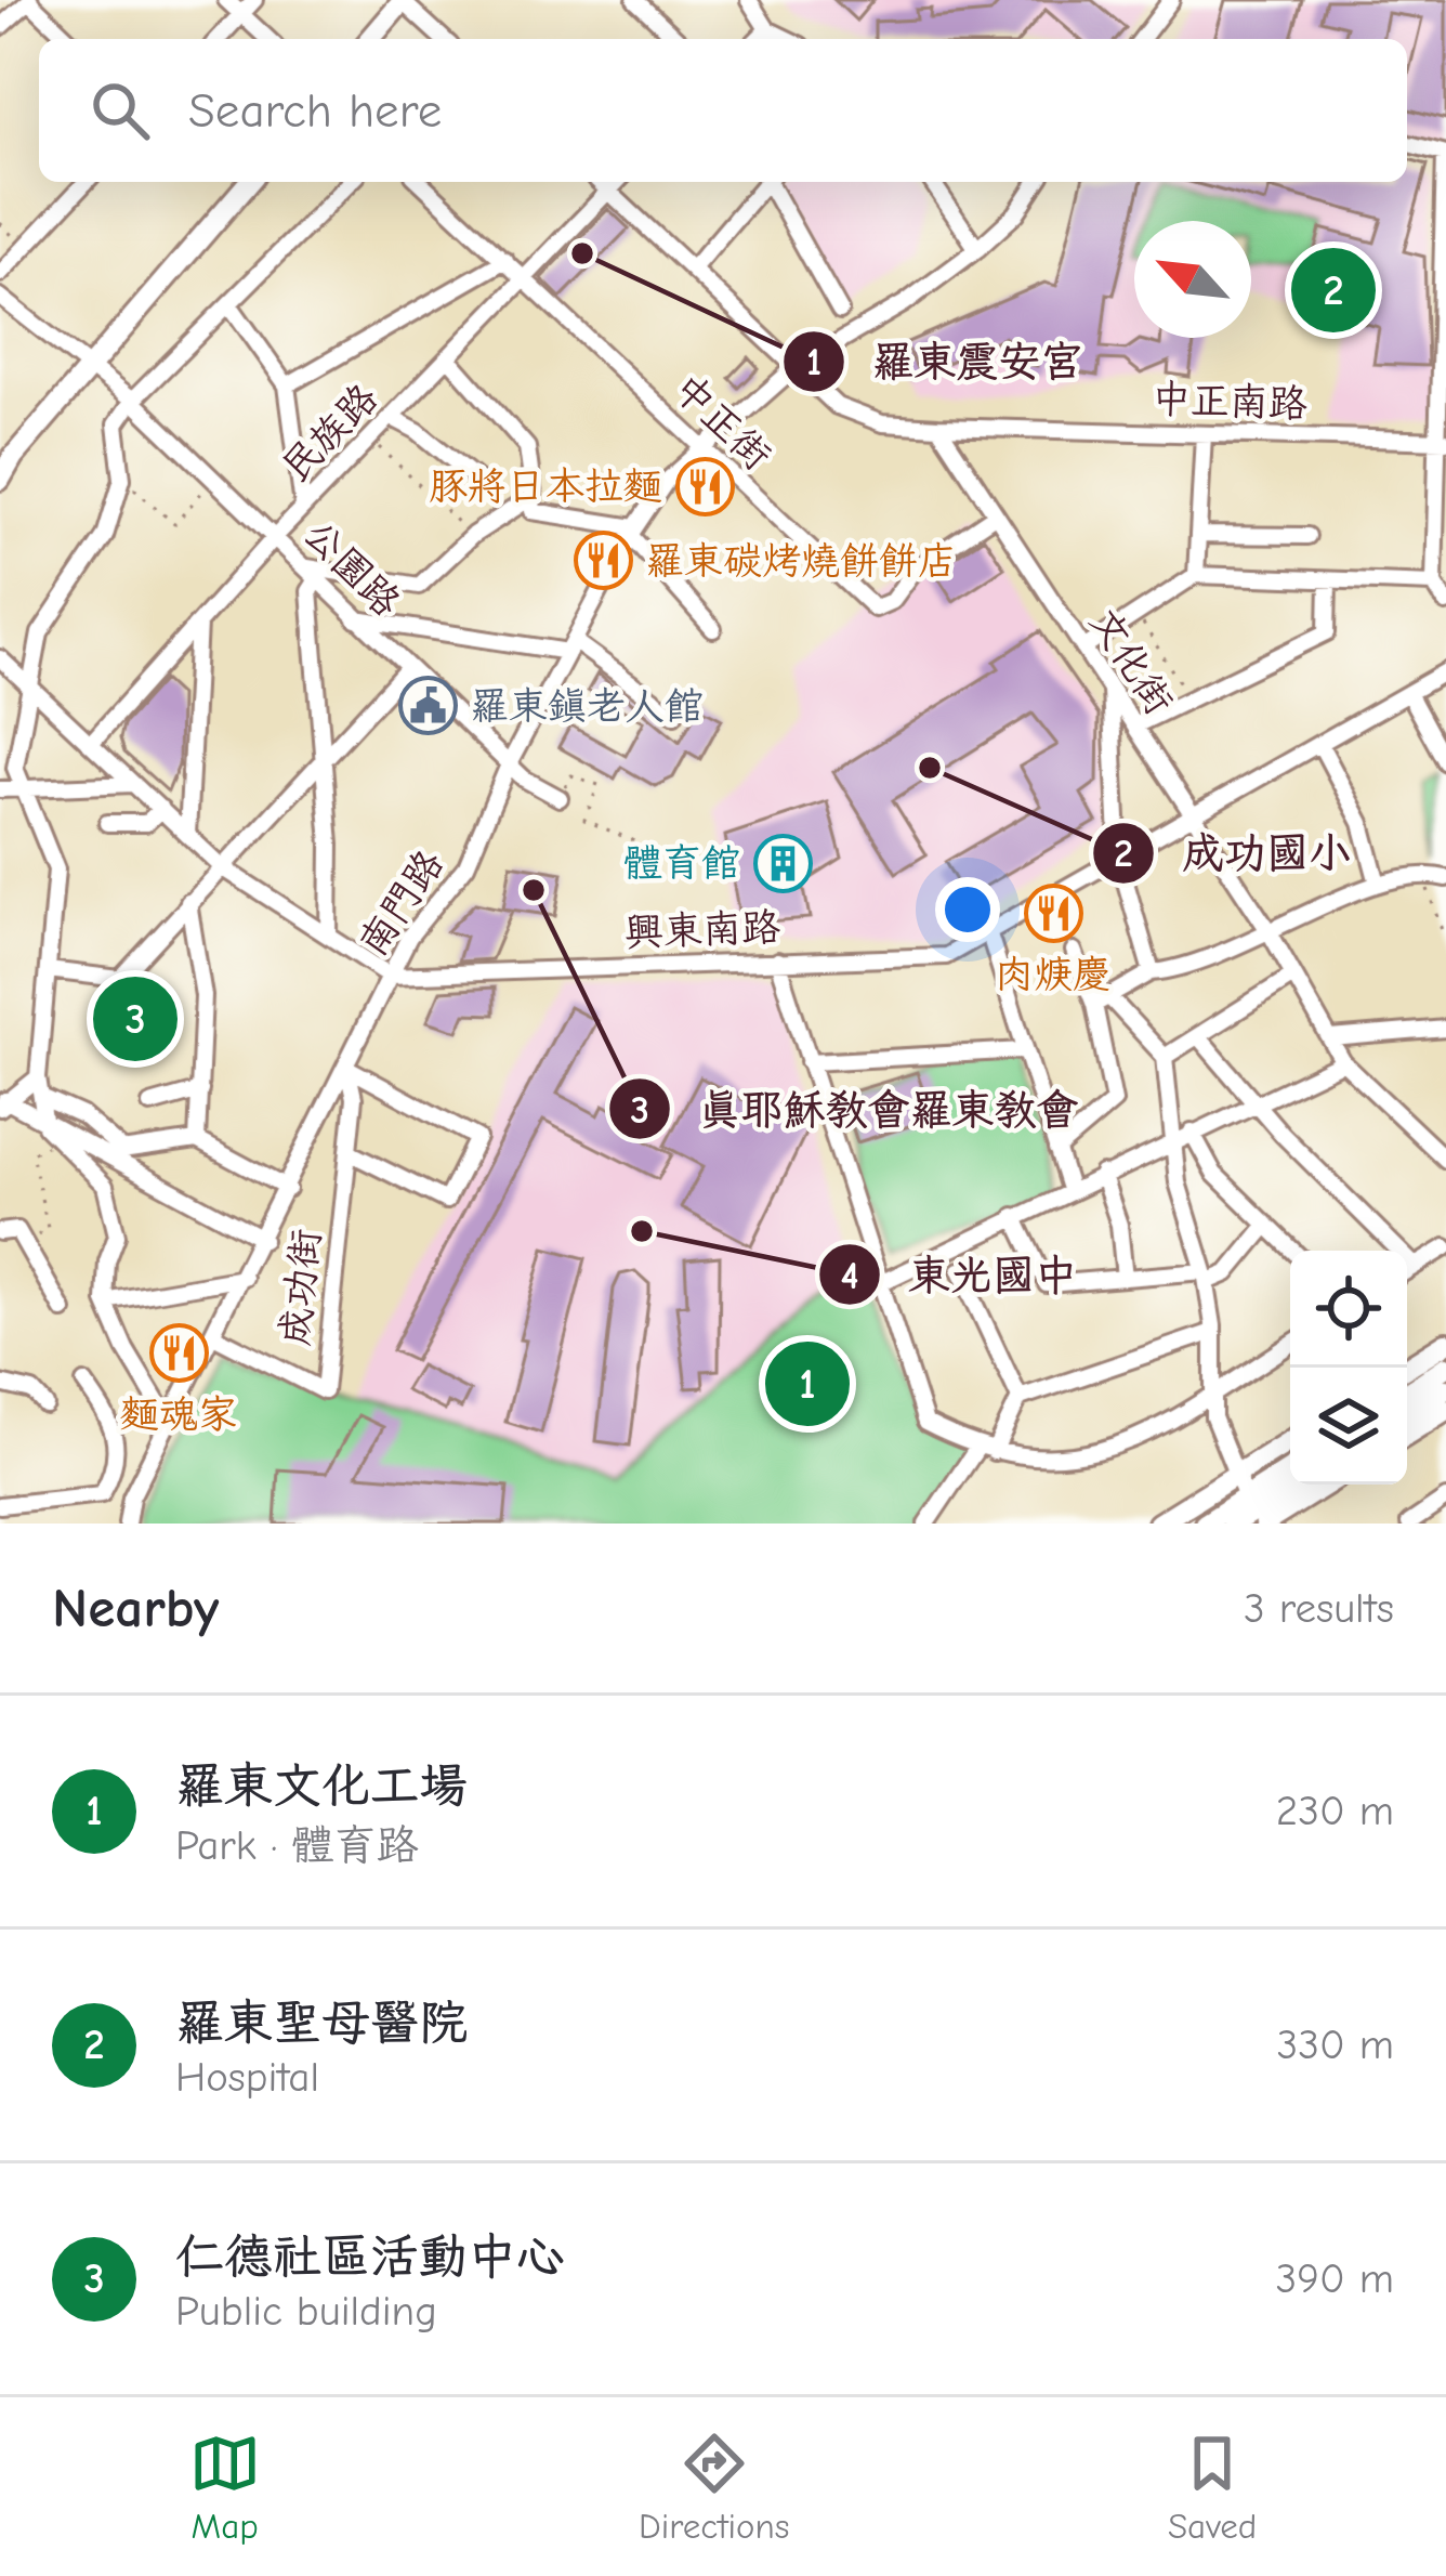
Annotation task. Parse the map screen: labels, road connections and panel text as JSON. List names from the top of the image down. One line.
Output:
{"streets":{"street":["中正南路","中正街","民族路","公園路","文化街","南門路","興東南路","成功街"]},"crossings":[["中正南路","民族路"],["中正南路","文化街"],["中正南路","南門路"],["中正街","民族路"],["中正街","文化街"],["中正街","南門路"],["民族路","公園路"],["公園路","南門路"],["文化街","興東南路"],["南門路","興東南路"],["南門路","成功街"]],"places":{"other":["羅東震安宮","成功國小","真耶穌教會羅東教會","東光國中"],"restaurant":["豚將日本拉麵","羅東碳烤燒餅餅店","肉焿慶","麵魂家"],"public building":["羅東鎮老人館"],"building":["體育館"]},"north":"top left","page":{"search":"Search here","pins":["2","3","1"],"heading":["Nearby","3 results"],"list":[{"mark":"1","name":"羅東文化工場","note":"Park · 體育路","value":"230 m"},{"mark":"2","name":"羅東聖母醫院","note":"Hospital","value":"330 m"},{"mark":"3","name":"仁德社區活動中心","note":"Public building","value":"390 m"}],"nav":["Map","Directions","Saved"]}}
